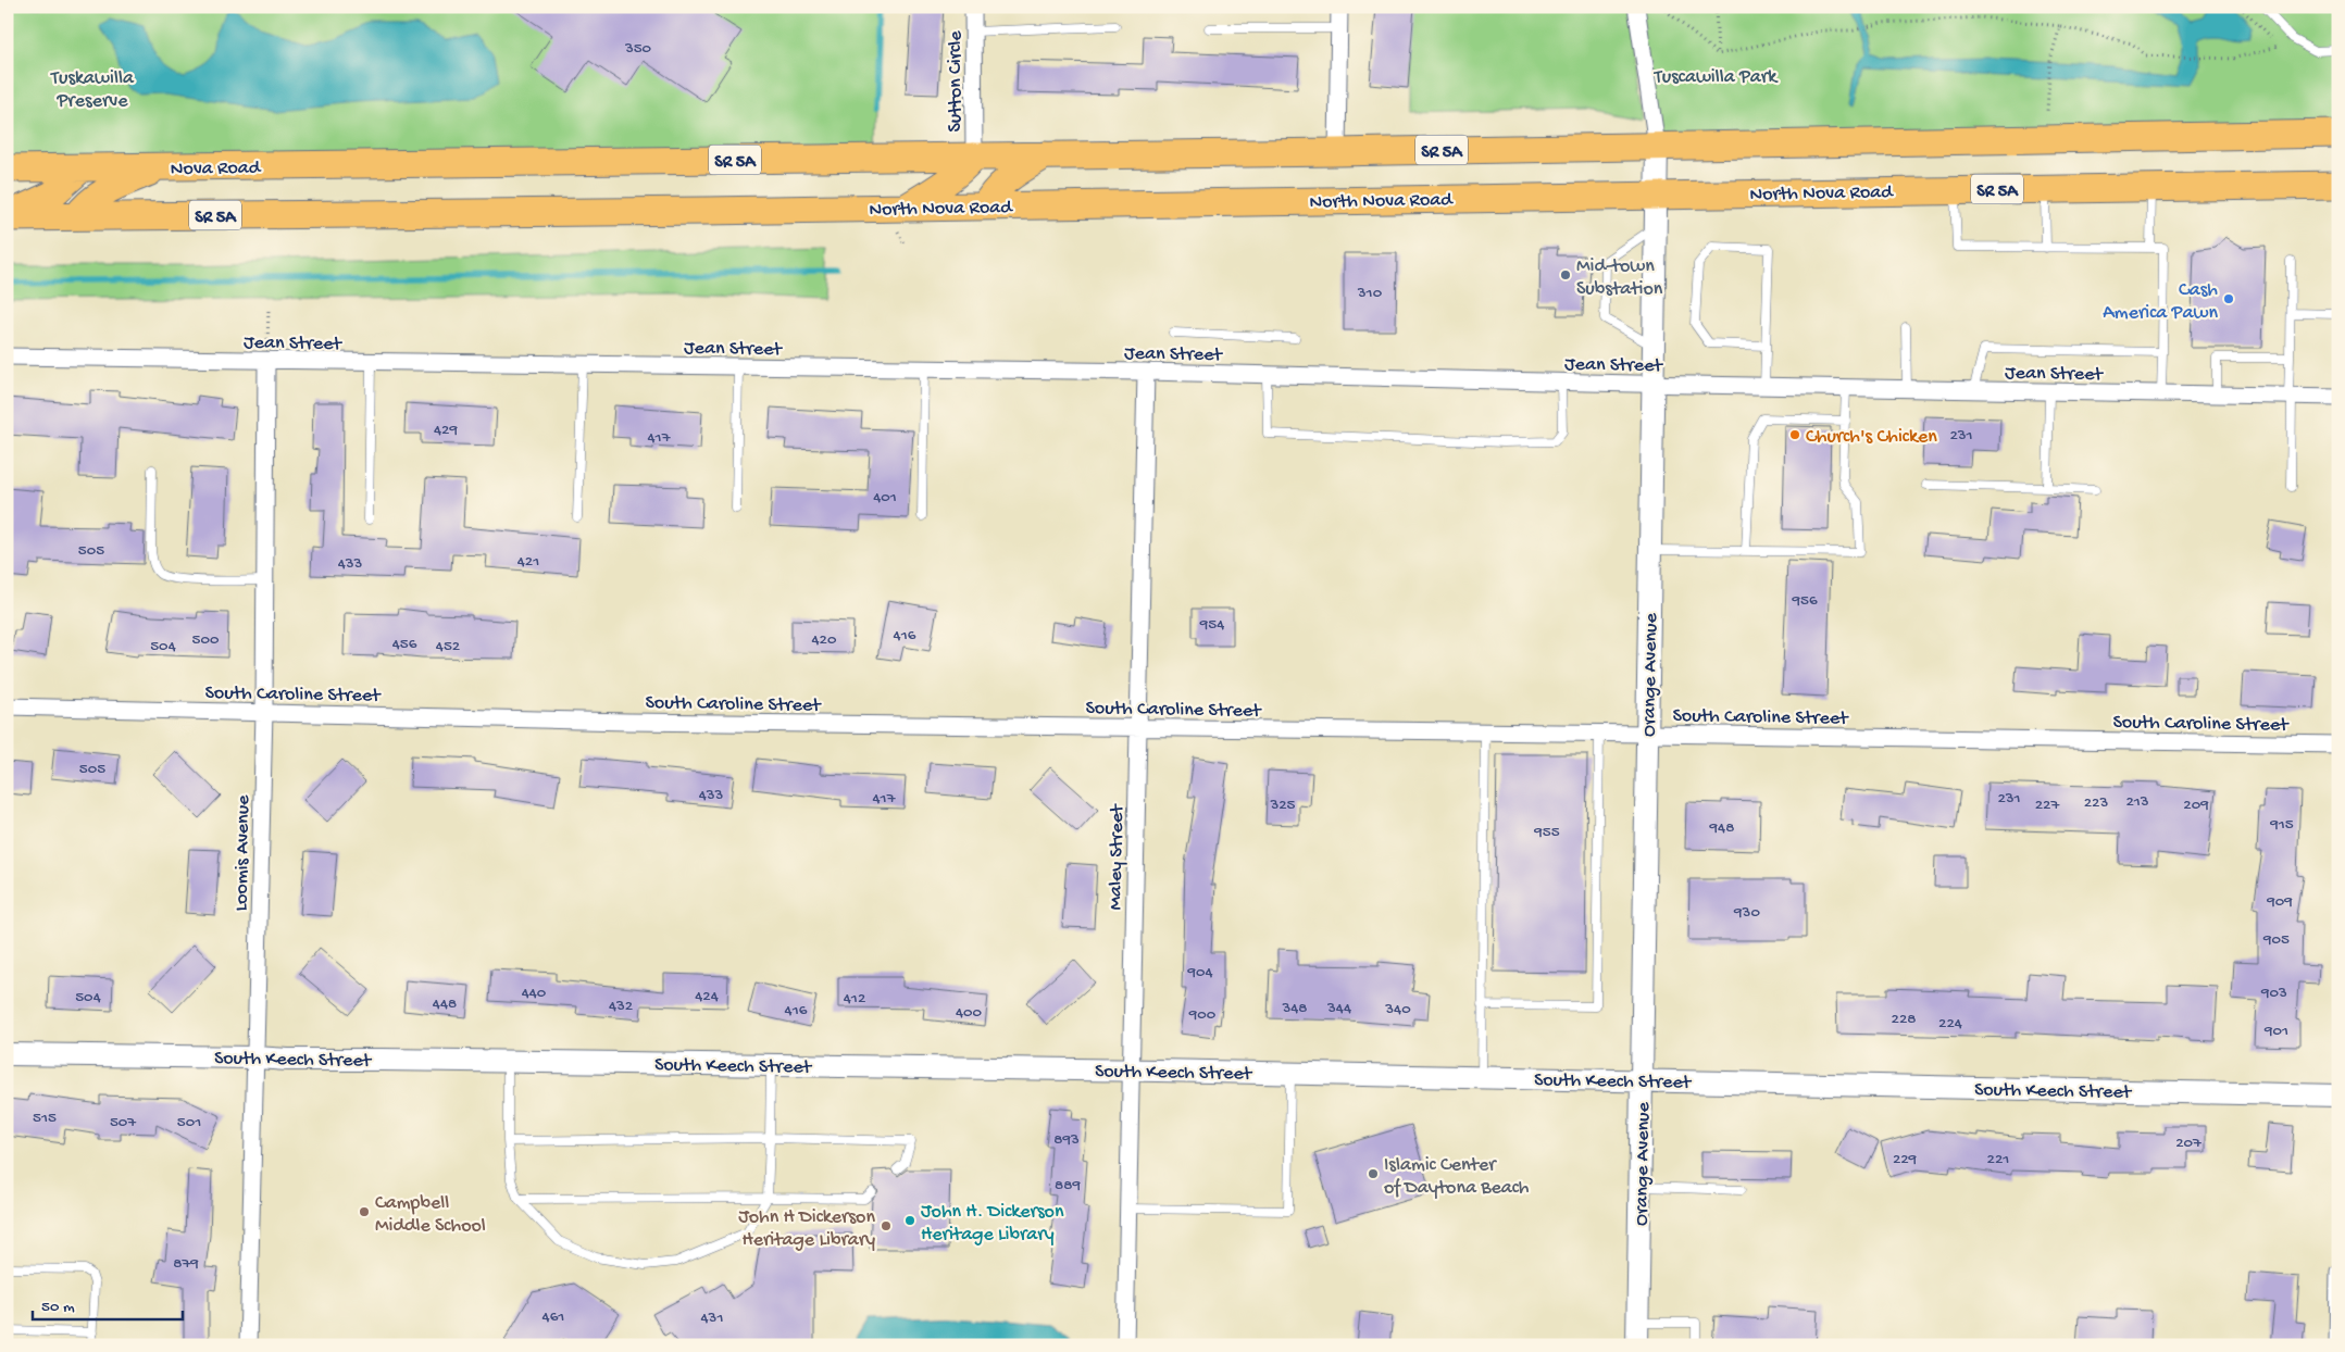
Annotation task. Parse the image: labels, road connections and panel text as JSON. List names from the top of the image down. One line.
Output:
{"streets":{"main road":["SR 5A","Nova Road","North Nova Road"],"street":["Sutton Circle","Jean Street","Orange Avenue","South Caroline Street","Loomis Avenue","Maley Street","South Keech Street"]},"crossings":[["Sutton Circle","SR 5A"],["Sutton Circle","Nova Road"],["SR 5A","Nova Road"],["SR 5A","North Nova Road"],["SR 5A","Orange Avenue"],["North Nova Road","Orange Avenue"],["Jean Street","Orange Avenue"],["Jean Street","Loomis Avenue"],["Jean Street","Maley Street"],["Orange Avenue","South Caroline Street"],["Orange Avenue","South Keech Street"],["South Caroline Street","Loomis Avenue"],["South Caroline Street","Maley Street"],["Loomis Avenue","South Keech Street"],["Maley Street","South Keech Street"]],"parks":["Tuscawilla Park","Tuskawilla Preserve"],"places":["Mid-town Substation","Cash America Pawn","Church's Chicken","Islamic Center of Daytona Beach","Campbell Middle School","John H. Dickerson Heritage Library","John H Dickerson Heritage Library"],"house_numbers":["350","310","429","231","417","401","505","421","433","956","954","416","500","420","456","504","452","505","433","417","231","213","223","325","227","209","915","948","955","909","930","905","904","440","903","424","504","412","448","432","348","344","340","416","400","900","228","224","901","515","507","501","893","207","229","221","889","879","461","431"],"scale_bar":"50 m"}
